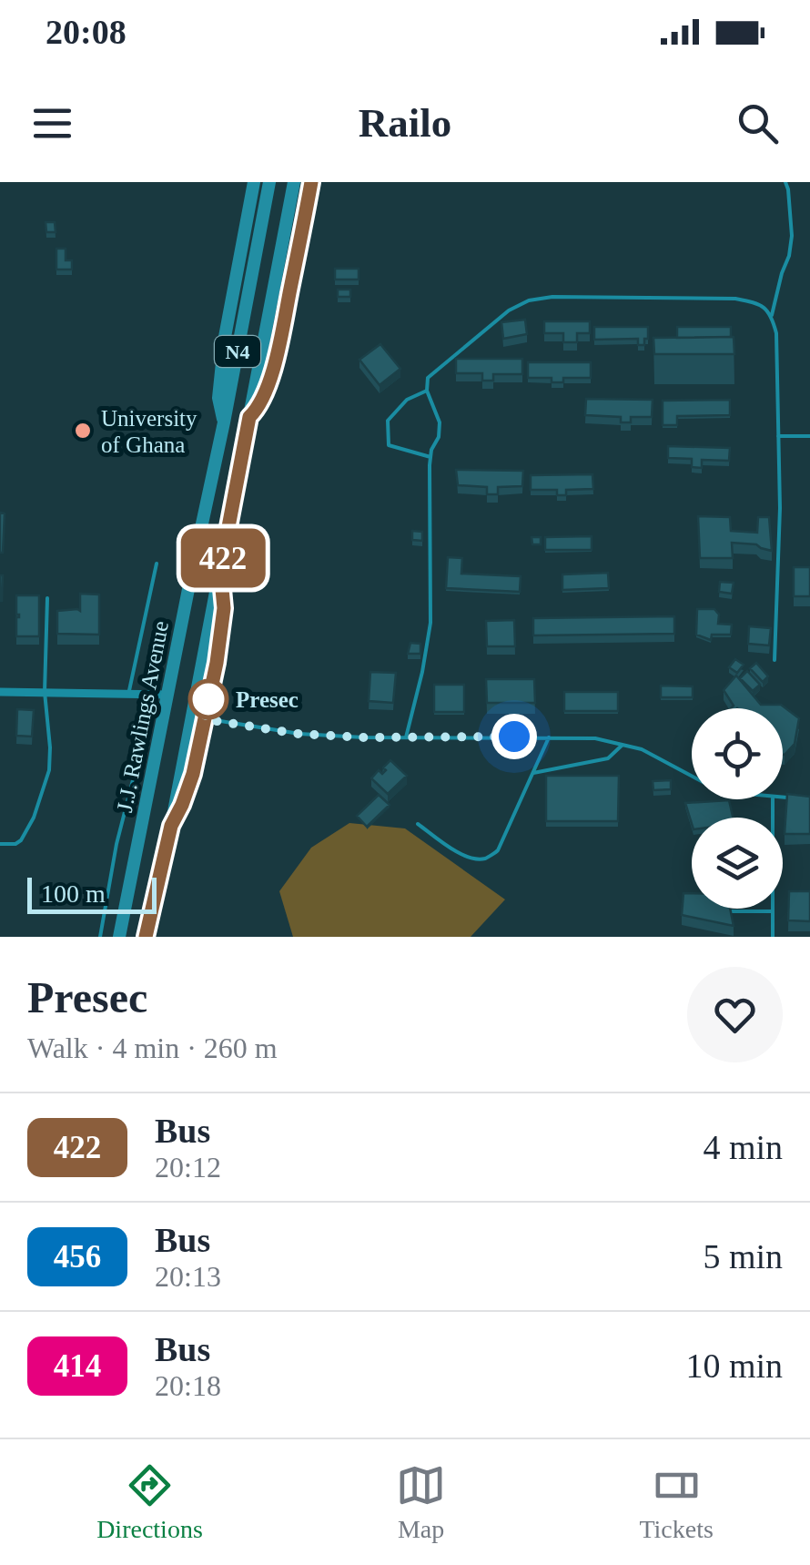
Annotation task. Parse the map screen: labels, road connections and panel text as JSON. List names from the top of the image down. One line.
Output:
{"streets":{"highway":["N4","J.J. Rawlings Avenue"]},"places":["University of Ghana","Presec"],"lines":["bus line 422"],"scale_bar":"100 m","page":{"status":"20:08","header":"Railo","on_map":"422","scale":"100 m","heading":["Presec","Walk · 4 min · 260 m"],"list":[{"mark":"422","name":"Bus","note":"20:12","value":"4 min"},{"mark":"456","name":"Bus","note":"20:13","value":"5 min"},{"mark":"414","name":"Bus","note":"20:18","value":"10 min"}],"tabs":["Directions","Map","Tickets"]}}
